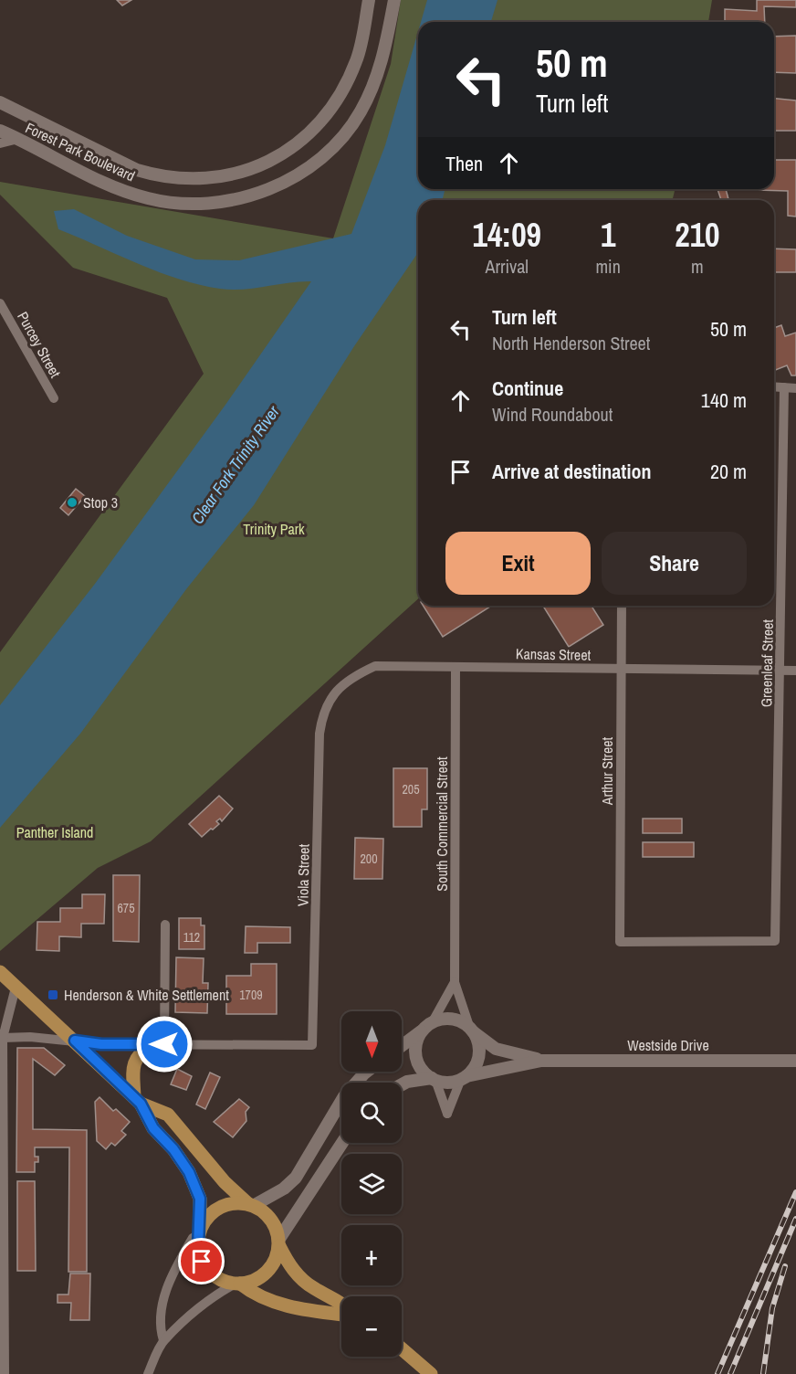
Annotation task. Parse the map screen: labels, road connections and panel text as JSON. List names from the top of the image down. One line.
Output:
{"streets":{"main road":["Forest Park Boulevard","Westside Drive"],"street":["Purcey Street","Kansas Street","Greenleaf Street","Arthur Street","South Commercial Street","Viola Street"]},"crossings":[["Kansas Street","Greenleaf Street"],["Kansas Street","Arthur Street"],["Kansas Street","South Commercial Street"],["Kansas Street","Viola Street"],["Greenleaf Street","Arthur Street"],["South Commercial Street","Westside Drive"]],"water":["Clear Fork Trinity River"],"parks":["Trinity Park","Panther Island"],"places":{"other":["Stop 3"],"transit":["Henderson & White Settlement"]},"house_numbers":["205","200","675","112","1709"],"north":"bottom","page":{"turn":["50 m","Turn left"],"then":"Then","eta":["14:09","Arrival","1","min","210","m"],"list":[{"name":"Turn left","note":"North Henderson Street","value":"50 m"},{"name":"Continue","note":"Wind Roundabout","value":"140 m"},{"name":"Arrive at destination","value":"20 m"}],"buttons":["Exit","Share"],"map_buttons":["+","−"]}}
